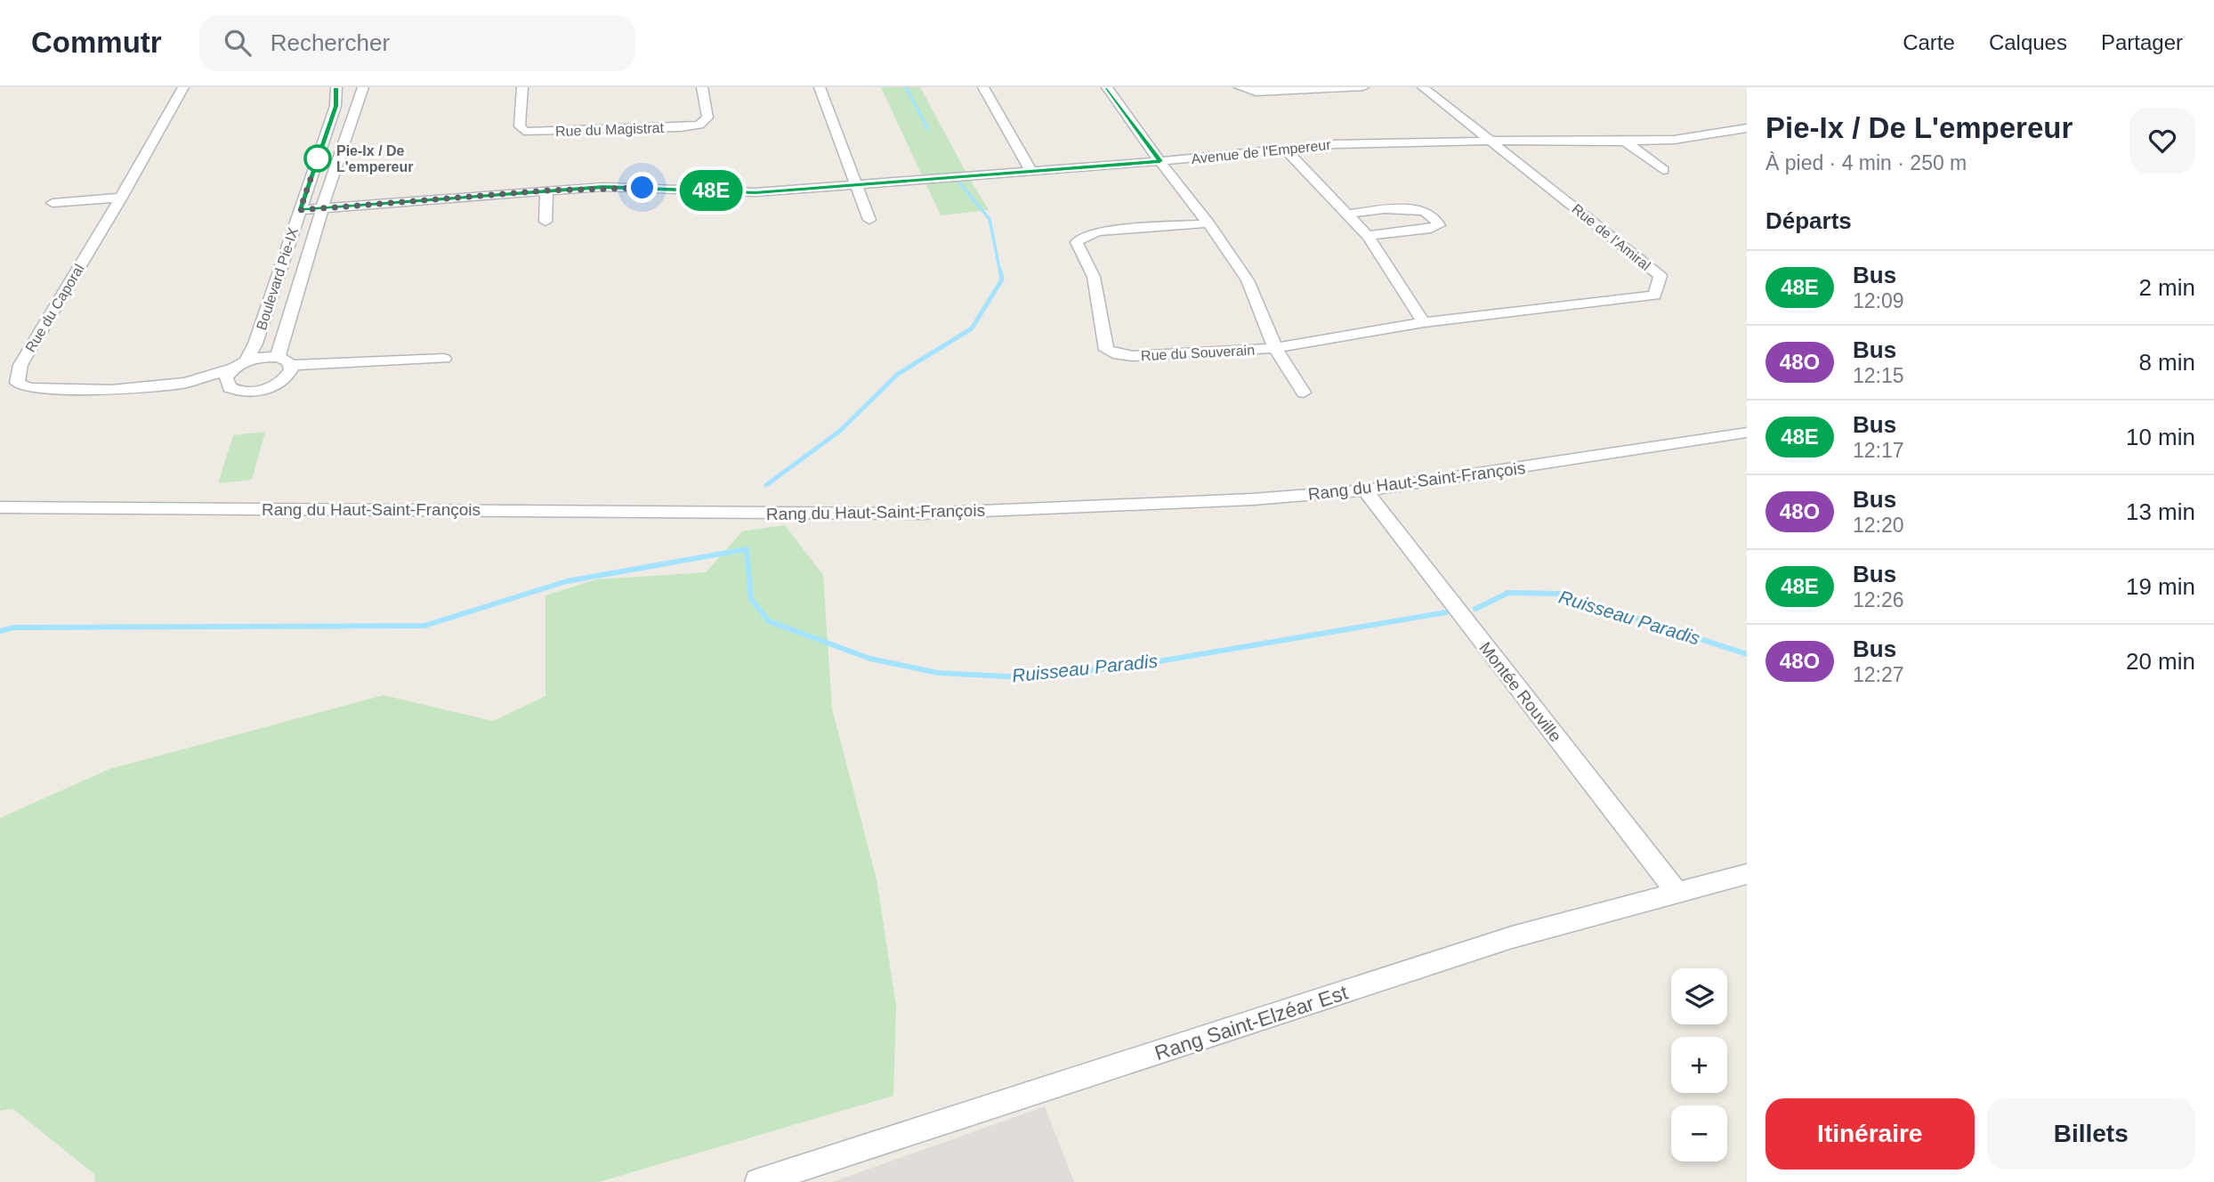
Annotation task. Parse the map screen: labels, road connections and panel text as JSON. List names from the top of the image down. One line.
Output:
{"streets":{"street":["Rue du Magistrat","Avenue de l'Empereur","Rue de l'Amiral","Boulevard Pie-IX","Rue du Caporal","Rue du Souverain","Rang du Haut-Saint-François","Montée Rouville","Rang Saint-Elzéar Est"]},"crossings":[["Avenue de l'Empereur","Rue de l'Amiral"],["Avenue de l'Empereur","Boulevard Pie-IX"],["Rue de l'Amiral","Rue du Souverain"],["Boulevard Pie-IX","Rue du Caporal"],["Rang du Haut-Saint-François","Montée Rouville"],["Montée Rouville","Rang Saint-Elzéar Est"]],"water":["Ruisseau Paradis"],"places":["Pie-Ix / De L'empereur"],"lines":["bus line 48E"],"page":{"header":"Commutr","search":"Rechercher","nav":["Carte","Calques","Partager"],"on_map":"48E","heading":[["Pie-Ix / De L'empereur","À pied · 4 min · 250 m"],"Départs"],"list":[{"mark":"48E","name":"Bus","note":"12:09","value":"2 min"},{"mark":"48O","name":"Bus","note":"12:15","value":"8 min"},{"mark":"48E","name":"Bus","note":"12:17","value":"10 min"},{"mark":"48O","name":"Bus","note":"12:20","value":"13 min"},{"mark":"48E","name":"Bus","note":"12:26","value":"19 min"},{"mark":"48O","name":"Bus","note":"12:27","value":"20 min"}],"map_buttons":["+","−"],"buttons":["Itinéraire","Billets"]}}
